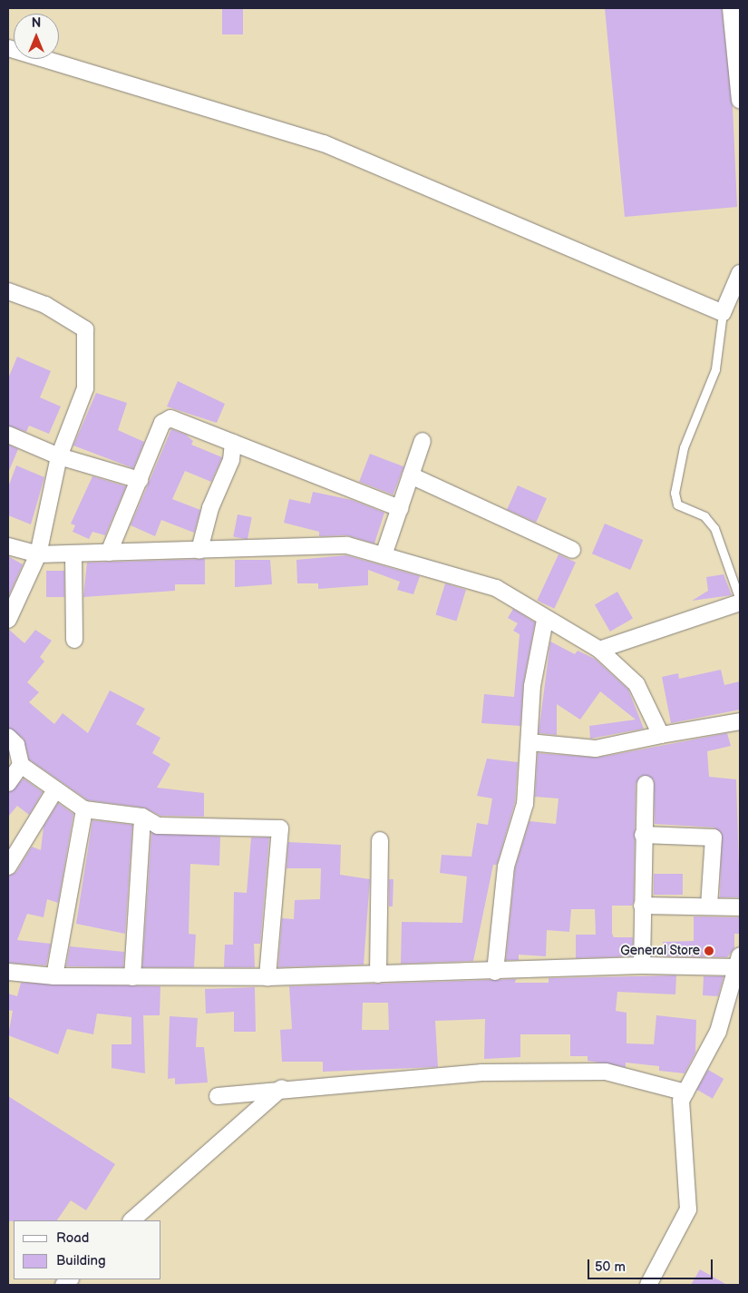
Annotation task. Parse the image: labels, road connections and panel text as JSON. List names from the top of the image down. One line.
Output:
{"places":["General Store"],"legend":["Road","Building"],"scale_bar":"50 m","north":"top"}
